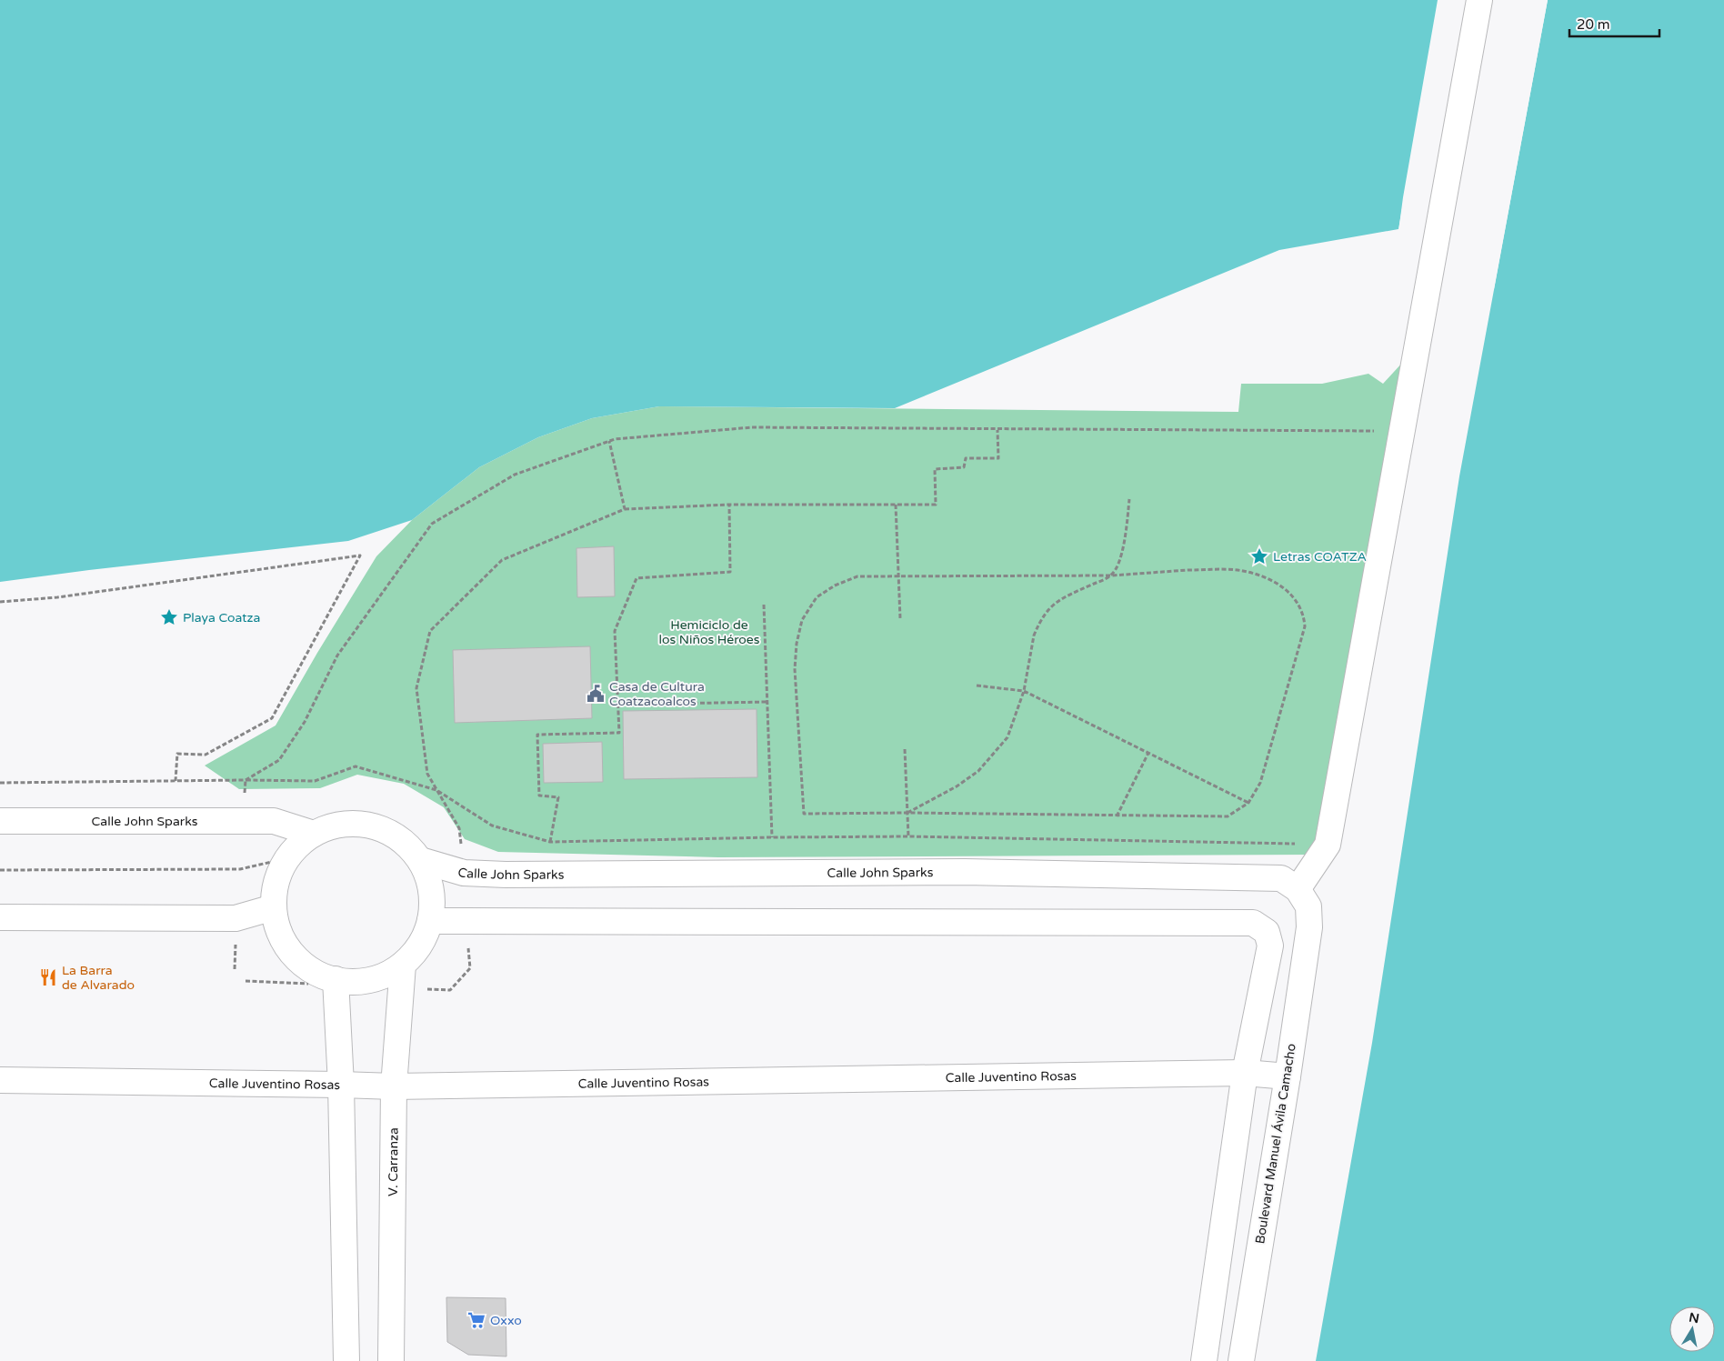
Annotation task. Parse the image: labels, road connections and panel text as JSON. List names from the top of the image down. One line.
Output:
{"streets":{"main road":["Calle John Sparks","Calle Juventino Rosas","Boulevard Manuel Ávila Camacho","V. Carranza"]},"crossings":[["Calle John Sparks","Boulevard Manuel Ávila Camacho"],["Calle John Sparks","V. Carranza"],["Calle Juventino Rosas","Boulevard Manuel Ávila Camacho"],["Calle Juventino Rosas","V. Carranza"]],"parks":["Hemiciclo de los Niños Héroes"],"places":{"place":["Letras COATZA","Playa Coatza"],"public building":["Casa de Cultura Coatzacoalcos"],"restaurant":["La Barra de Alvarado"],"supermarket":["Oxxo"]},"scale_bar":"20 m","north":"top"}
